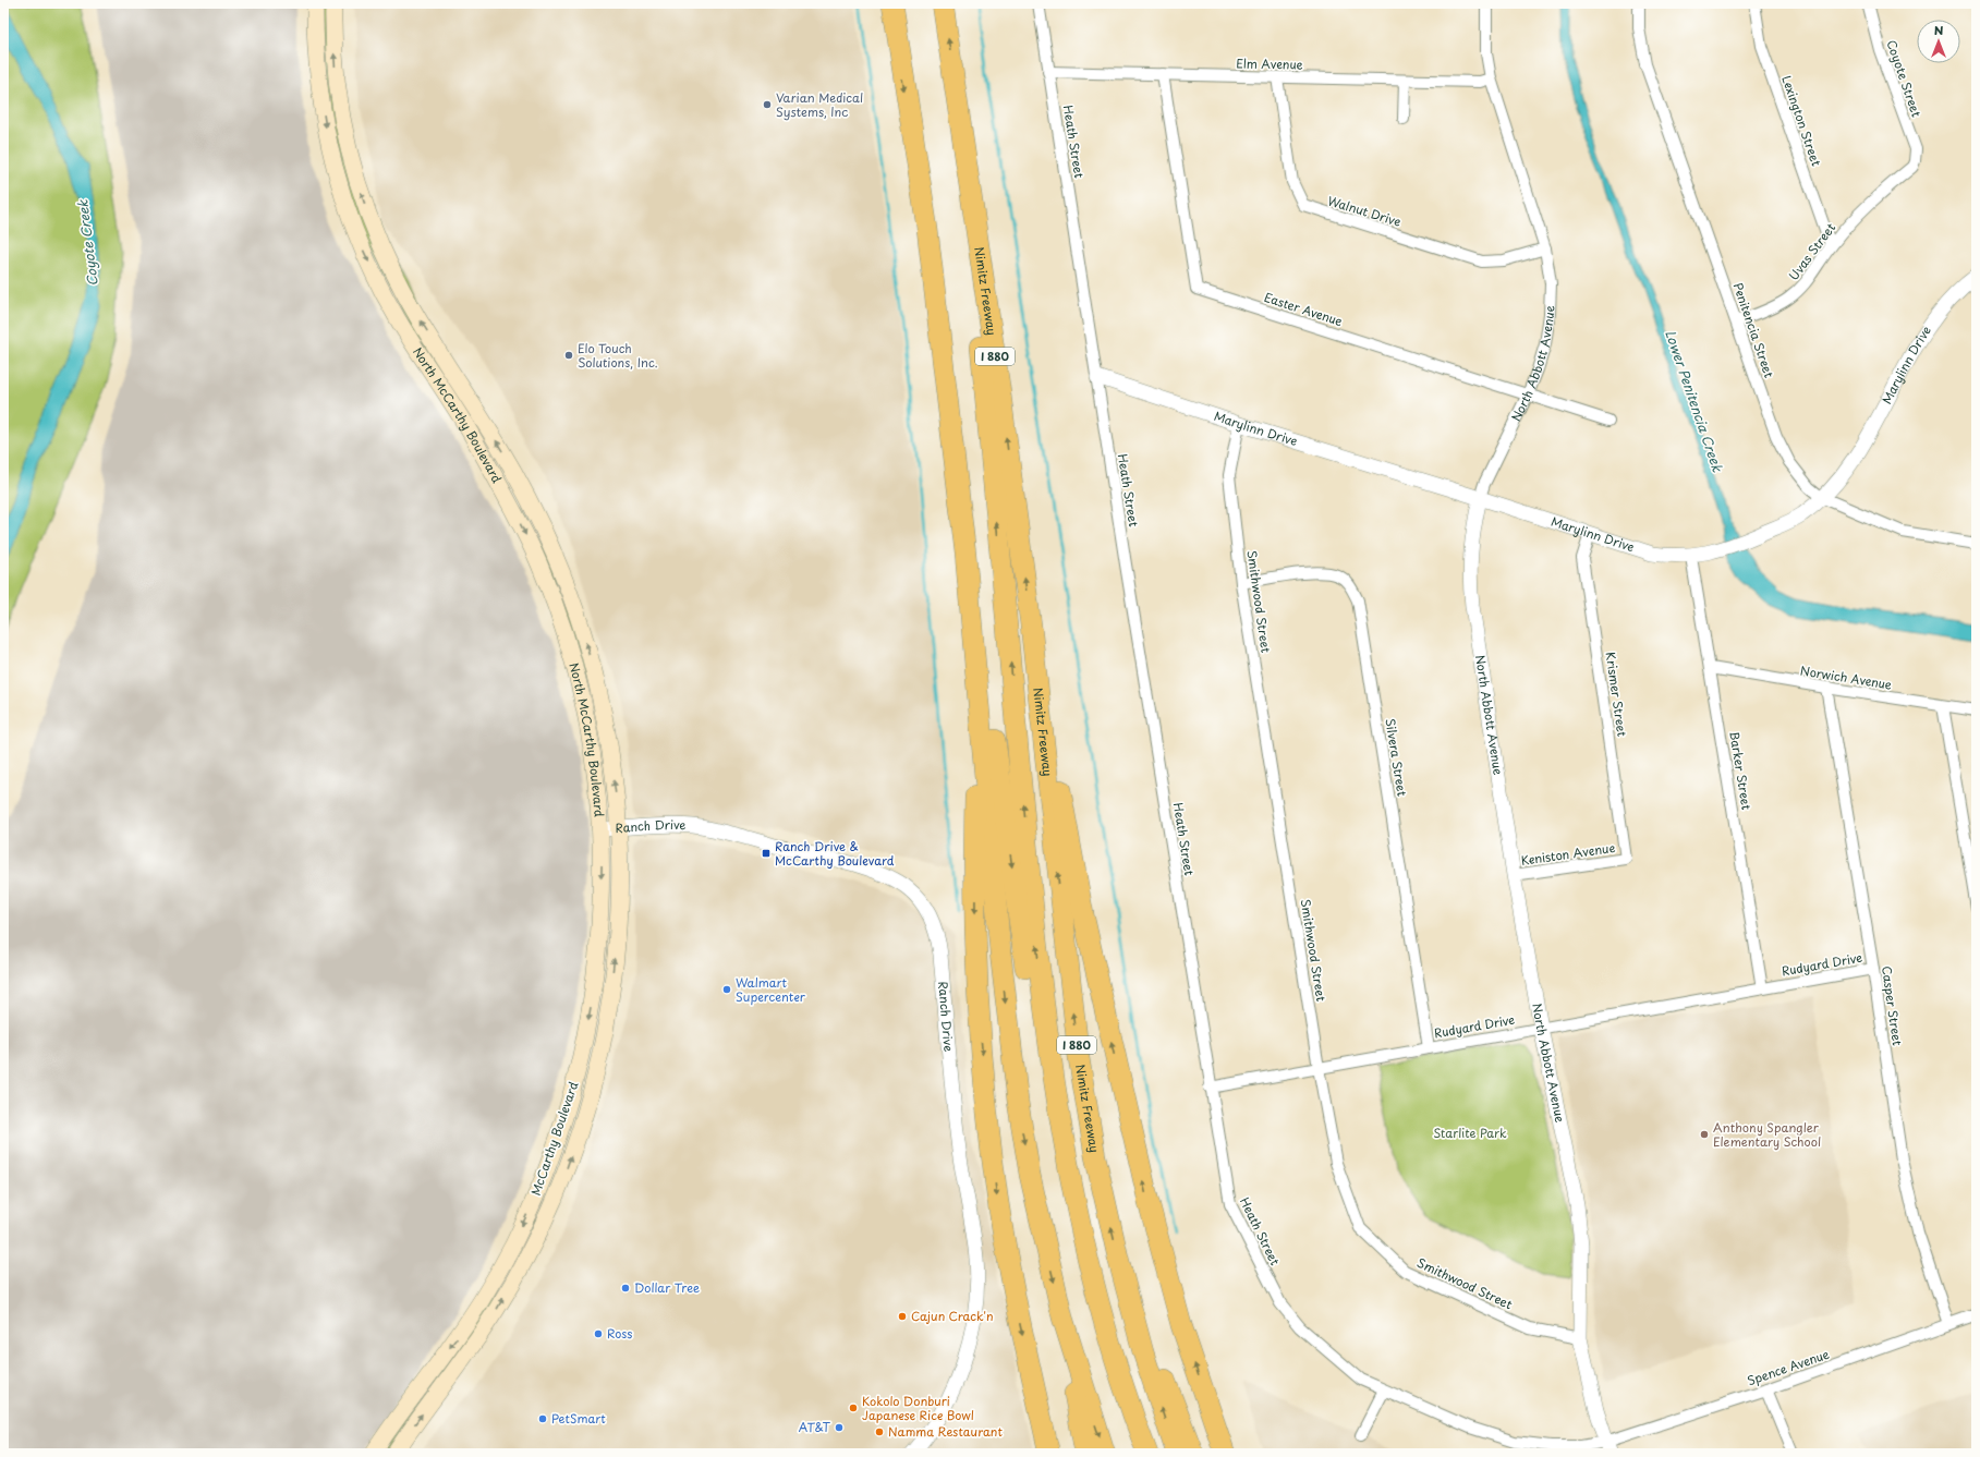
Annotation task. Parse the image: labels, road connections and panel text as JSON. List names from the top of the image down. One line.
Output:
{"streets":{"highway":["Nimitz Freeway","I 880"],"main road":["North McCarthy Boulevard","McCarthy Boulevard"],"street":["Elm Avenue","Coyote Street","Lexington Street","Heath Street","Walnut Drive","Uvas Street","Easter Avenue","Penitencia Street","North Abbott Avenue","Marylinn Drive","Smithwood Street","Norwich Avenue","Krismer Street","Silvera Street","Barker Street","Ranch Drive","Keniston Avenue","Rudyard Drive","Casper Street","Spence Avenue"]},"crossings":[["Elm Avenue","Heath Street"],["Elm Avenue","Walnut Drive"],["Elm Avenue","Easter Avenue"],["Elm Avenue","North Abbott Avenue"],["Coyote Street","Uvas Street"],["Lexington Street","Uvas Street"],["Heath Street","North Abbott Avenue"],["Heath Street","Marylinn Drive"],["Heath Street","Rudyard Drive"],["Heath Street","Spence Avenue"],["Walnut Drive","North Abbott Avenue"],["Uvas Street","Penitencia Street"],["Easter Avenue","North Abbott Avenue"],["Penitencia Street","Marylinn Drive"],["North Abbott Avenue","Marylinn Drive"],["North Abbott Avenue","Smithwood Street"],["North Abbott Avenue","Keniston Avenue"],["North Abbott Avenue","Rudyard Drive"],["North Abbott Avenue","Spence Avenue"],["Marylinn Drive","Smithwood Street"],["Marylinn Drive","Krismer Street"],["Marylinn Drive","Barker Street"],["North McCarthy Boulevard","Ranch Drive"],["North McCarthy Boulevard","McCarthy Boulevard"],["Smithwood Street","Silvera Street"],["Smithwood Street","Rudyard Drive"],["Norwich Avenue","Barker Street"],["Norwich Avenue","Casper Street"],["Krismer Street","Keniston Avenue"],["Silvera Street","Rudyard Drive"],["Barker Street","Rudyard Drive"],["Ranch Drive","McCarthy Boulevard"],["Rudyard Drive","Casper Street"],["Casper Street","Spence Avenue"]],"water":["Coyote Creek","Lower Penitencia Creek"],"parks":["Starlite Park"],"places":{"other":["Varian Medical Systems, Inc","Elo Touch Solutions, Inc.","Walmart Supercenter","Anthony Spangler Elementary School","Dollar Tree","Cajun Crack'n","Ross","Kokolo Donburi Japanese Rice Bowl","PetSmart","AT&T","Namma Restaurant"],"transit":["Ranch Drive & McCarthy Boulevard"]},"north":"top"}
